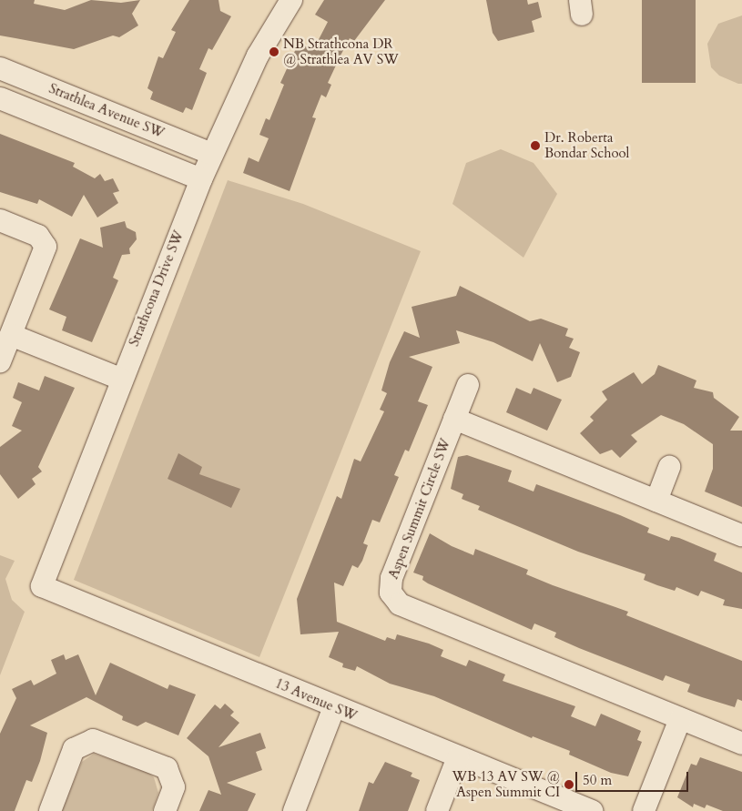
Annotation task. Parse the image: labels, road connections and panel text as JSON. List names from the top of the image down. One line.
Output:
{"streets":{"street":["Strathlea Avenue SW","Strathcona Drive SW","Aspen Summit Circle SW","13 Avenue SW"]},"crossings":[["Strathlea Avenue SW","Strathcona Drive SW"],["Strathcona Drive SW","13 Avenue SW"]],"places":["NB Strathcona DR @ Strathlea AV SW","Dr. Roberta Bondar School","WB 13 AV SW @ Aspen Summit CI"],"scale_bar":"50 m"}
